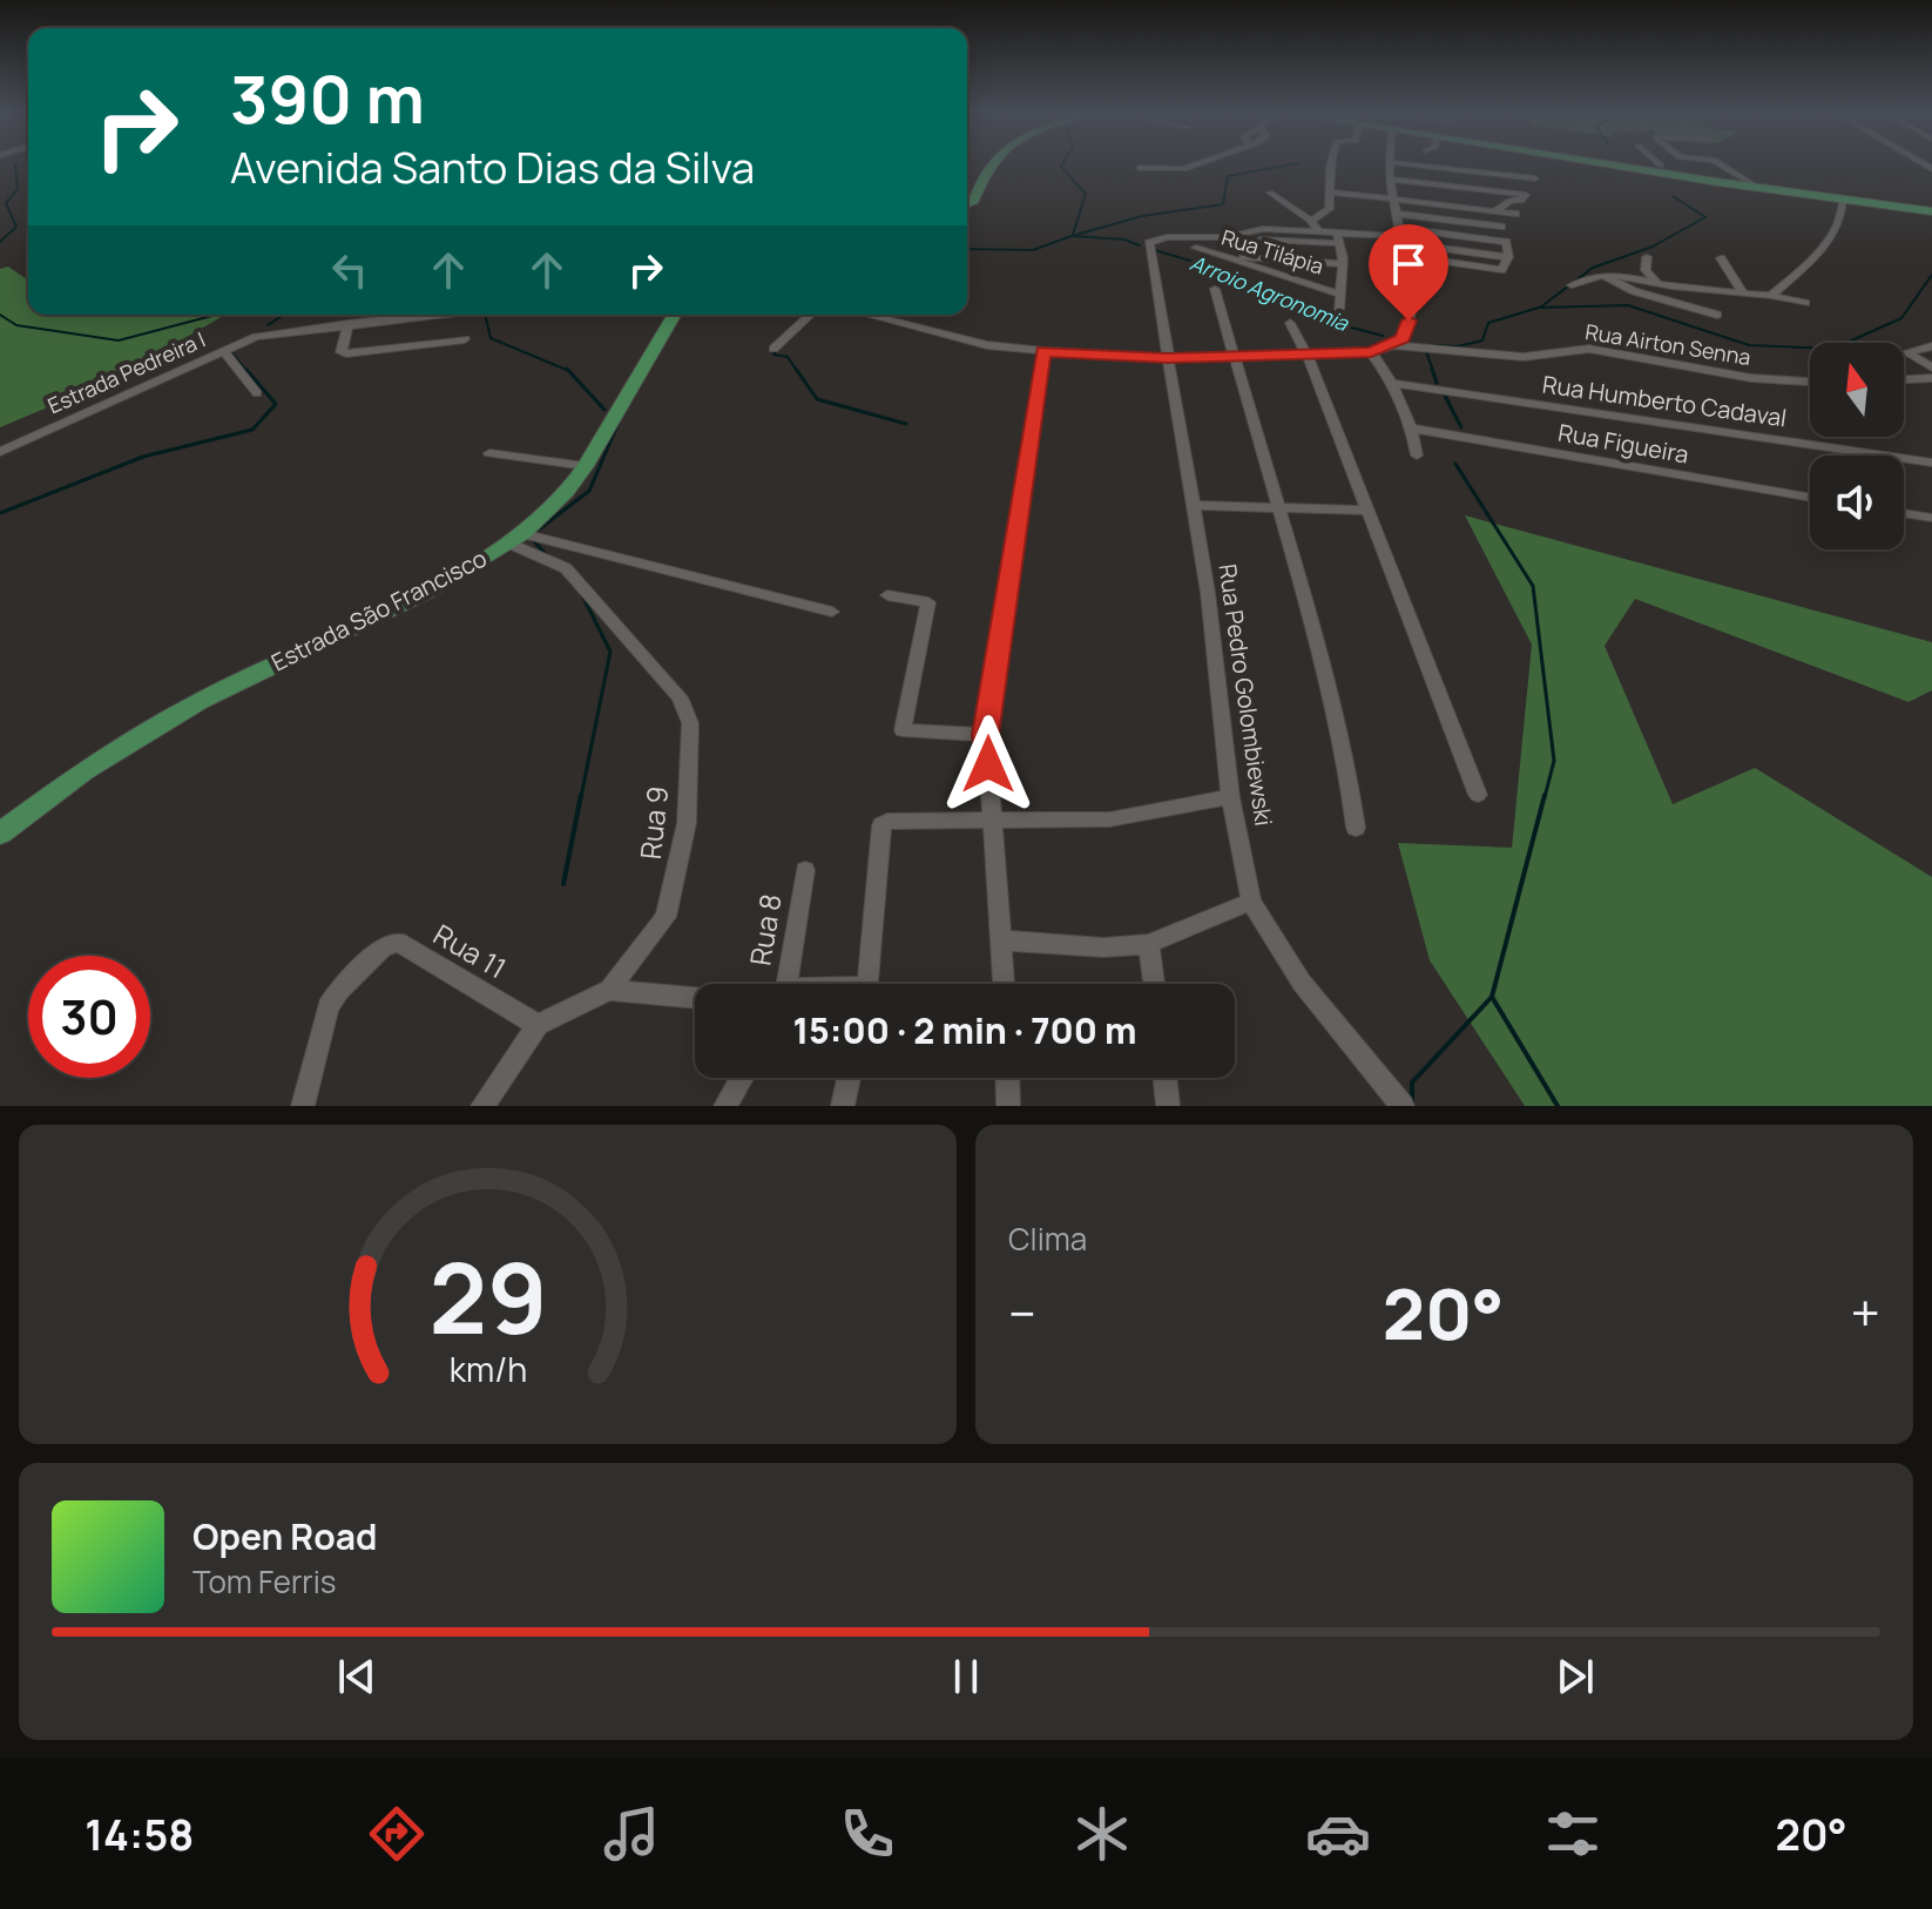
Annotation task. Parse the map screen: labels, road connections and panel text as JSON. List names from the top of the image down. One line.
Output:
{"streets":{"main road":["Estrada São Francisco"],"street":["Rua Tilápia","Rua Airton Senna","Estrada Pedreira I","Rua Humberto Cadaval","Rua Figueira","Rua Pedro Golombiewski","Rua 9","Rua 8","Rua 11"]},"crossings":[["Estrada São Francisco","Rua 9"],["Rua 9","Rua 11"]],"water":["Arroio Agronomia"],"north":"top","page":{"turn":["390 m","Avenida Santo Dias da Silva"],"limit":"30","trip":"15:00 · 2 min · 700 m","tile":"Clima","heat":["−","20°","+"],"song":["Open Road","Tom Ferris"],"tabs":["14:58","20°"],"gauge":["29","km/h"]}}
